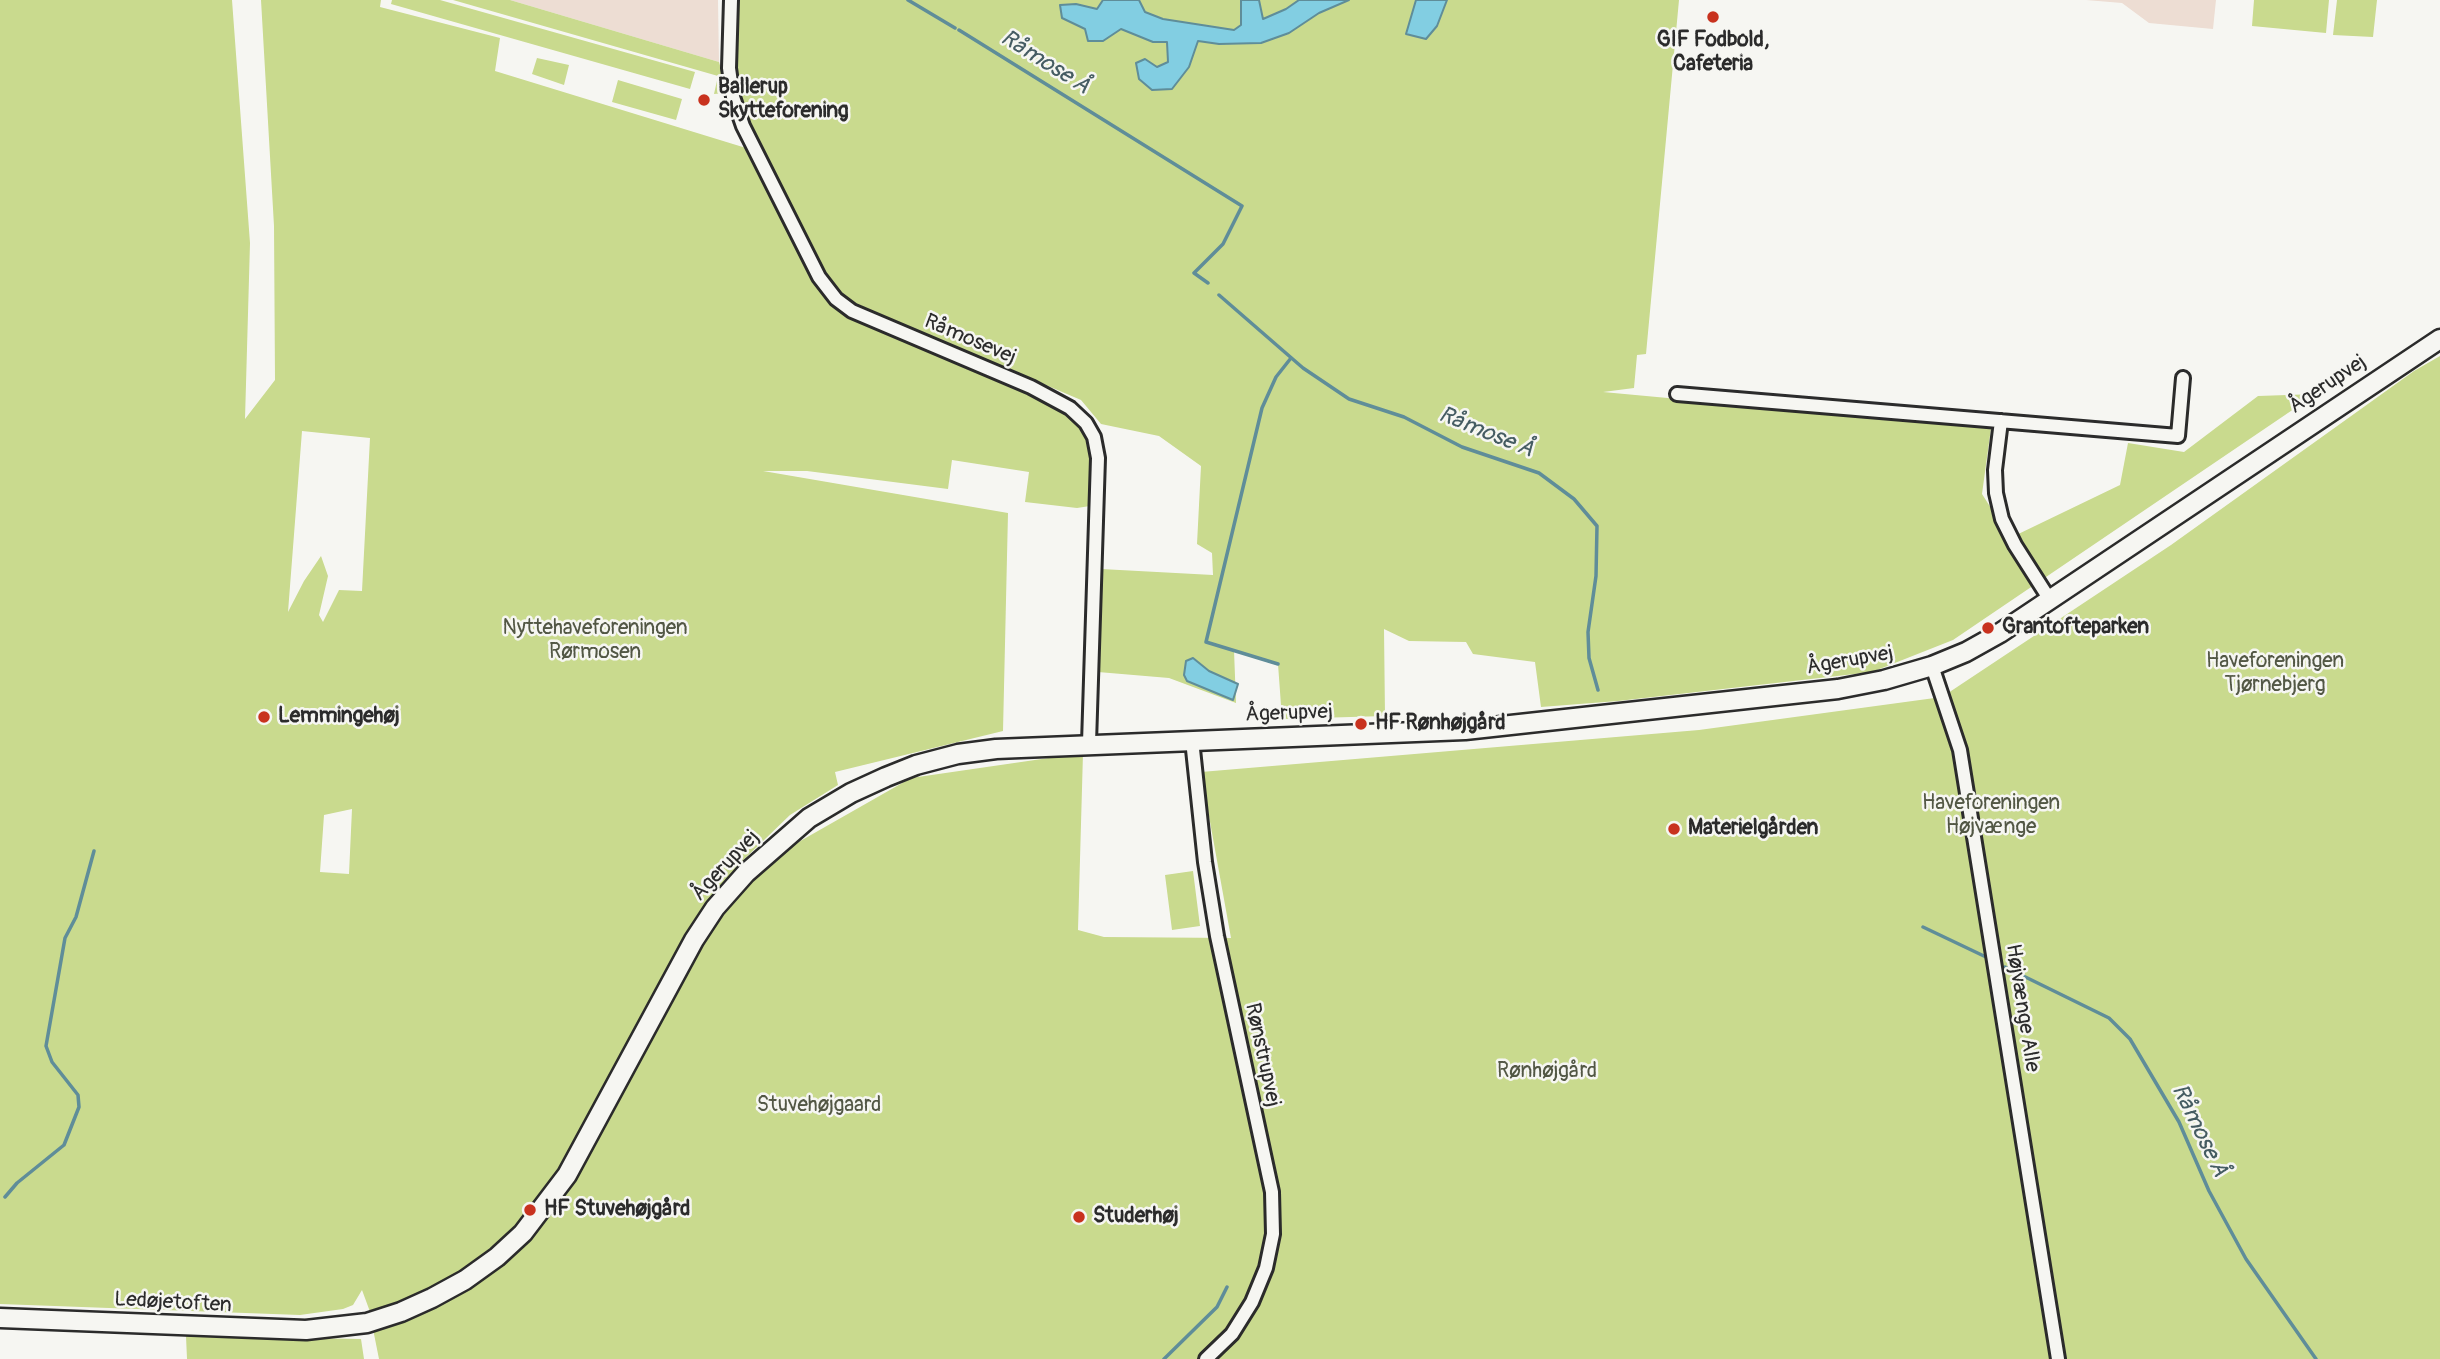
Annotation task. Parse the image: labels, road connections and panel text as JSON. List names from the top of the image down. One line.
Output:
{"streets":{"street":["Råmosevej","Ågerupvej","Højvænge Alle","Rønstrupvej","Ledøjetoften"]},"crossings":[["Råmosevej","Ågerupvej"],["Ågerupvej","Højvænge Alle"],["Ågerupvej","Rønstrupvej"],["Ågerupvej","Ledøjetoften"]],"water":["Råmose Å"],"parks":["Nyttehaveforeningen Rørmosen","Haveforeningen Tjørnebjerg","Haveforeningen Højvænge","Rønhøjgård","Stuvehøjgaard"],"places":["GIF Fodbold, Cafeteria","Ballerup Skytteforening","Grantofteparken","Lemmingehøj","HF Rønhøjgård","Materielgården","HF Stuvehøjgård","Studerhøj"]}
